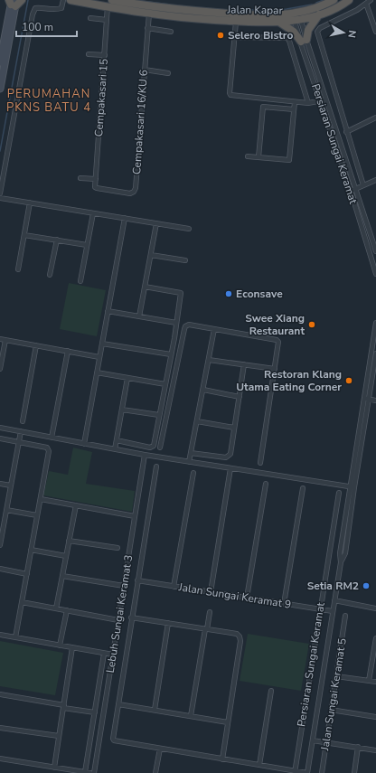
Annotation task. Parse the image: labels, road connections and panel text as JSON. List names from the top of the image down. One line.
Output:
{"streets":{"highway":["Jalan Kapar"],"street":["Cempakasari 15","Cempakasari 16/KU 6","Persiaran Sungai Keramat","Jalan Sungai Keramat 9","Lebuh Sungai Keramat 3","Jalan Sungai Keramat 5"]},"crossings":[["Jalan Kapar","Cempakasari 15"],["Jalan Kapar","Cempakasari 16/KU 6"],["Jalan Kapar","Persiaran Sungai Keramat"],["Cempakasari 15","Cempakasari 16/KU 6"],["Persiaran Sungai Keramat","Jalan Sungai Keramat 9"]],"districts":["PERUMAHAN PKNS BATU 4"],"places":["Selero Bistro","Econsave","Swee Xiang Restaurant","Restoran Klang Utama Eating Corner","Setia RM2"],"scale_bar":"100 m","north":"right"}
